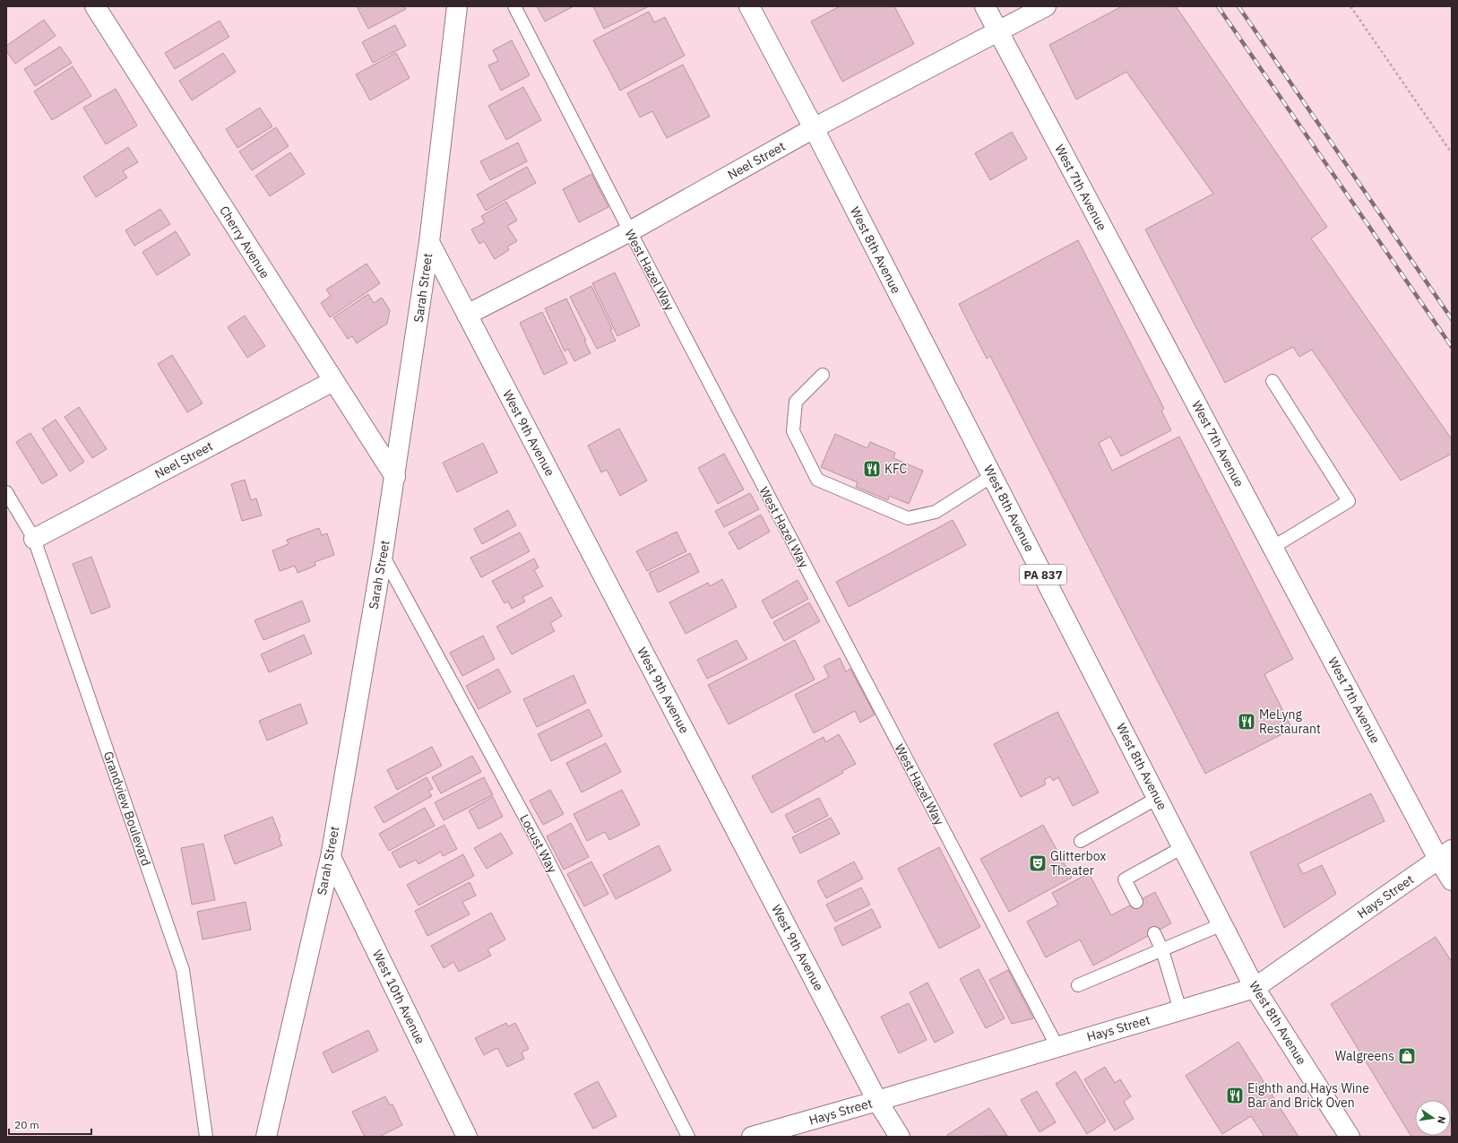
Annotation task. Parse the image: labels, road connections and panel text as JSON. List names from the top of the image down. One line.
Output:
{"streets":{"street":["Neel Street","West 7th Avenue","Cherry Avenue","West 8th Avenue","Sarah Street","West 9th Avenue","PA 837","Hays Street","West 10th Avenue"],"lane":["West Hazel Way","Grandview Boulevard","Locust Way"]},"crossings":[["Neel Street","West 7th Avenue"],["Neel Street","Cherry Avenue"],["Neel Street","West 8th Avenue"],["Neel Street","West Hazel Way"],["Neel Street","West 9th Avenue"],["Neel Street","Grandview Boulevard"],["West 7th Avenue","Hays Street"],["Cherry Avenue","Sarah Street"],["West 8th Avenue","Hays Street"],["West Hazel Way","Hays Street"],["Sarah Street","West 9th Avenue"],["Sarah Street","Locust Way"],["Sarah Street","West 10th Avenue"],["West 9th Avenue","Hays Street"]],"places":{"restaurant":["KFC","MeLyng Restaurant","Eighth and Hays Wine Bar and Brick Oven"],"theatre":["Glitterbox Theater"],"shop":["Walgreens"]},"scale_bar":"20 m","north":"right"}
